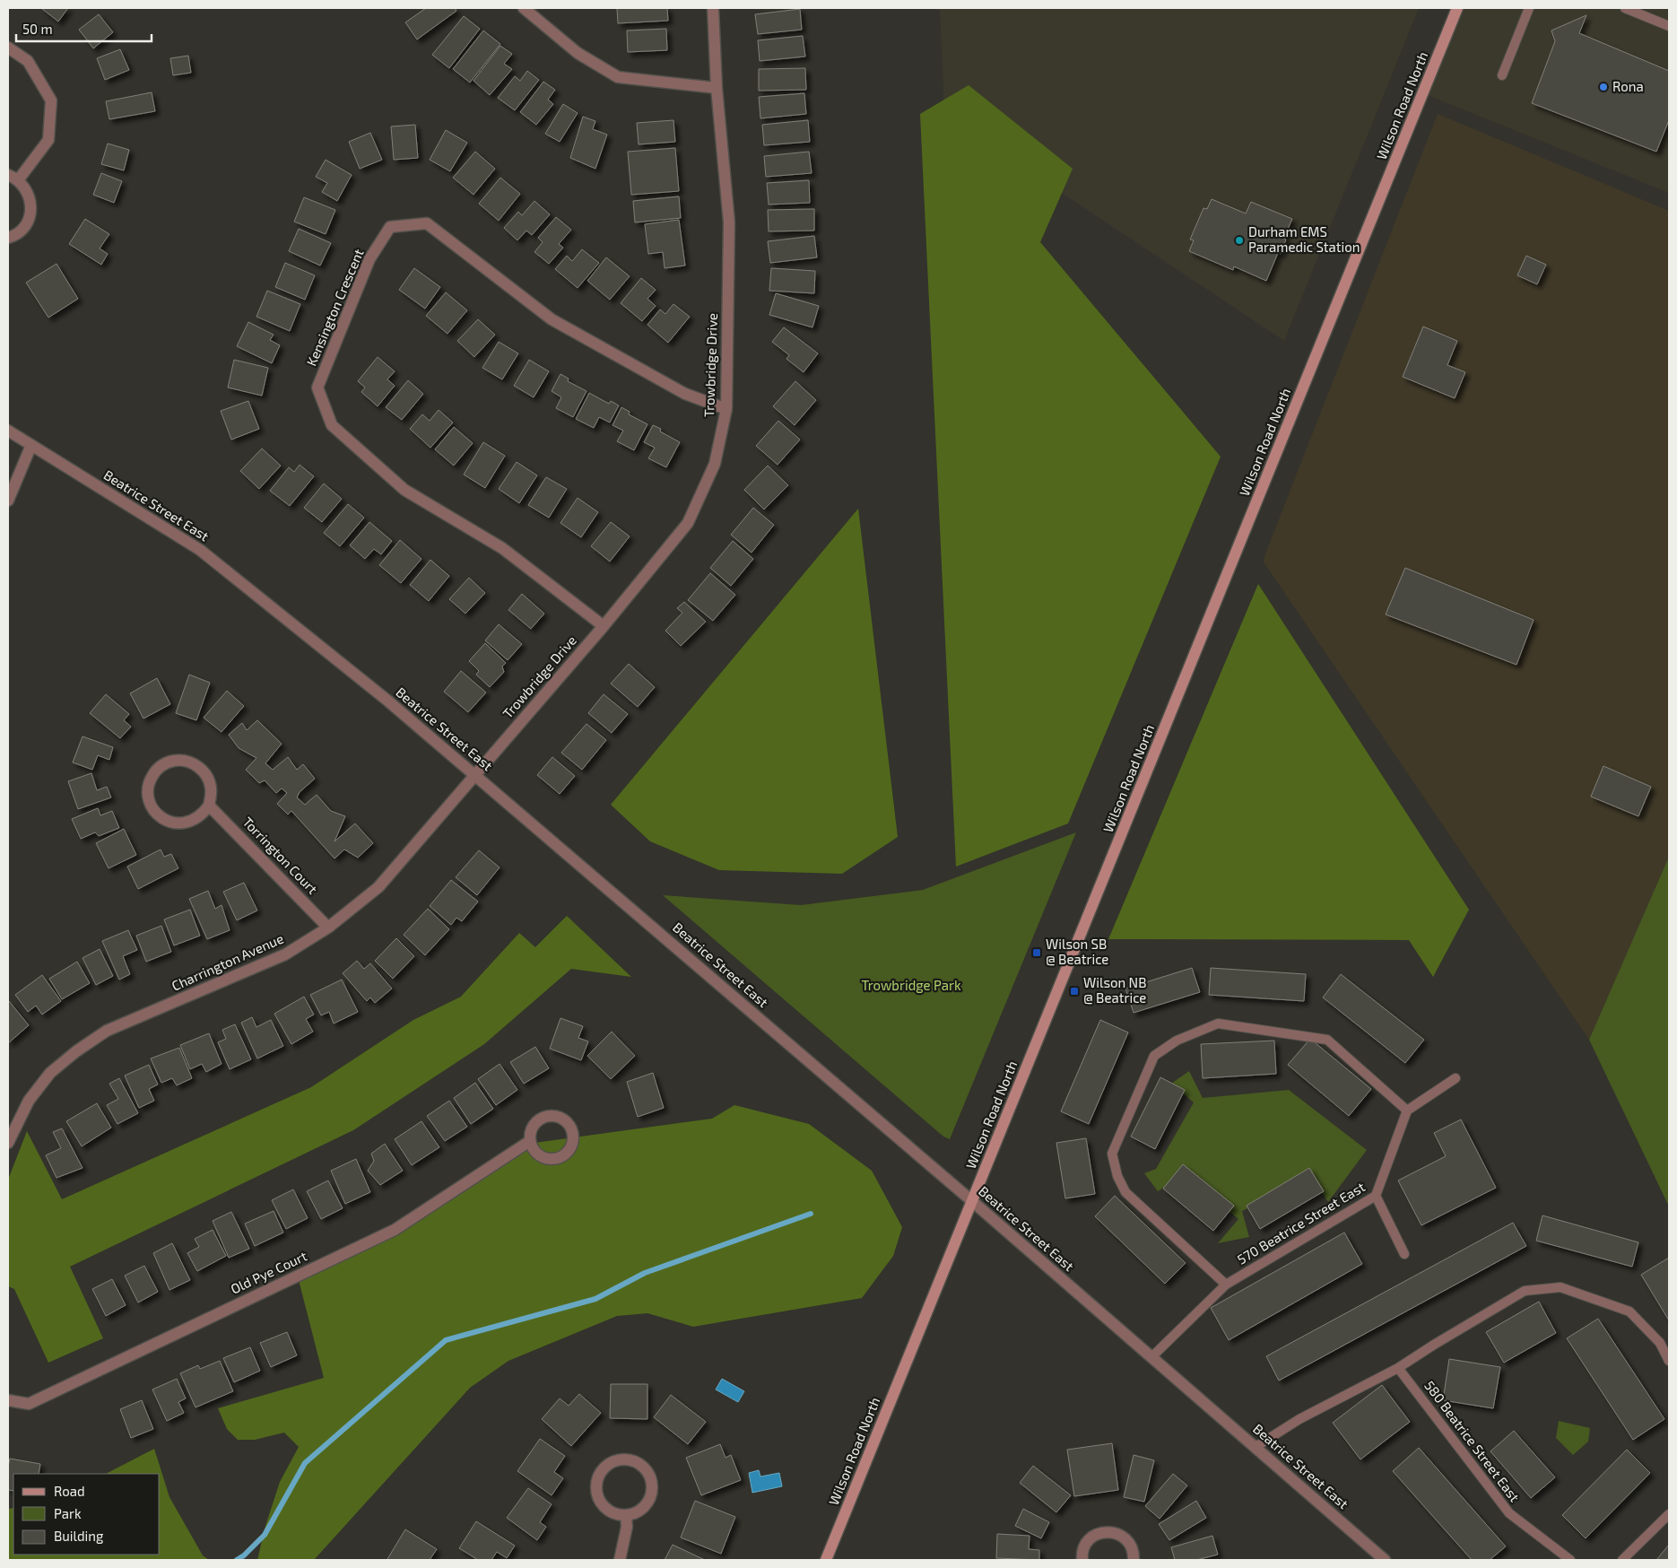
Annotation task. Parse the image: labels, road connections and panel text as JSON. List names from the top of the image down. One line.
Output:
{"streets":{"main road":["Wilson Road North"],"street":["Kensington Crescent","Trowbridge Drive","Beatrice Street East","Torrington Court","Charrington Avenue","Old Pye Court"],"lane":["570 Beatrice Street East","580 Beatrice Street East"]},"crossings":[["Wilson Road North","Beatrice Street East"],["Kensington Crescent","Trowbridge Drive"],["Trowbridge Drive","Beatrice Street East"],["Trowbridge Drive","Charrington Avenue"],["Beatrice Street East","Charrington Avenue"],["Beatrice Street East","570 Beatrice Street East"],["Torrington Court","Charrington Avenue"]],"parks":["Trowbridge Park"],"places":{"other":["Rona","Durham EMS Paramedic Station"],"transit":["Wilson SB @ Beatrice","Wilson NB @ Beatrice"]},"legend":["Road","Park","Building"],"scale_bar":"50 m"}
